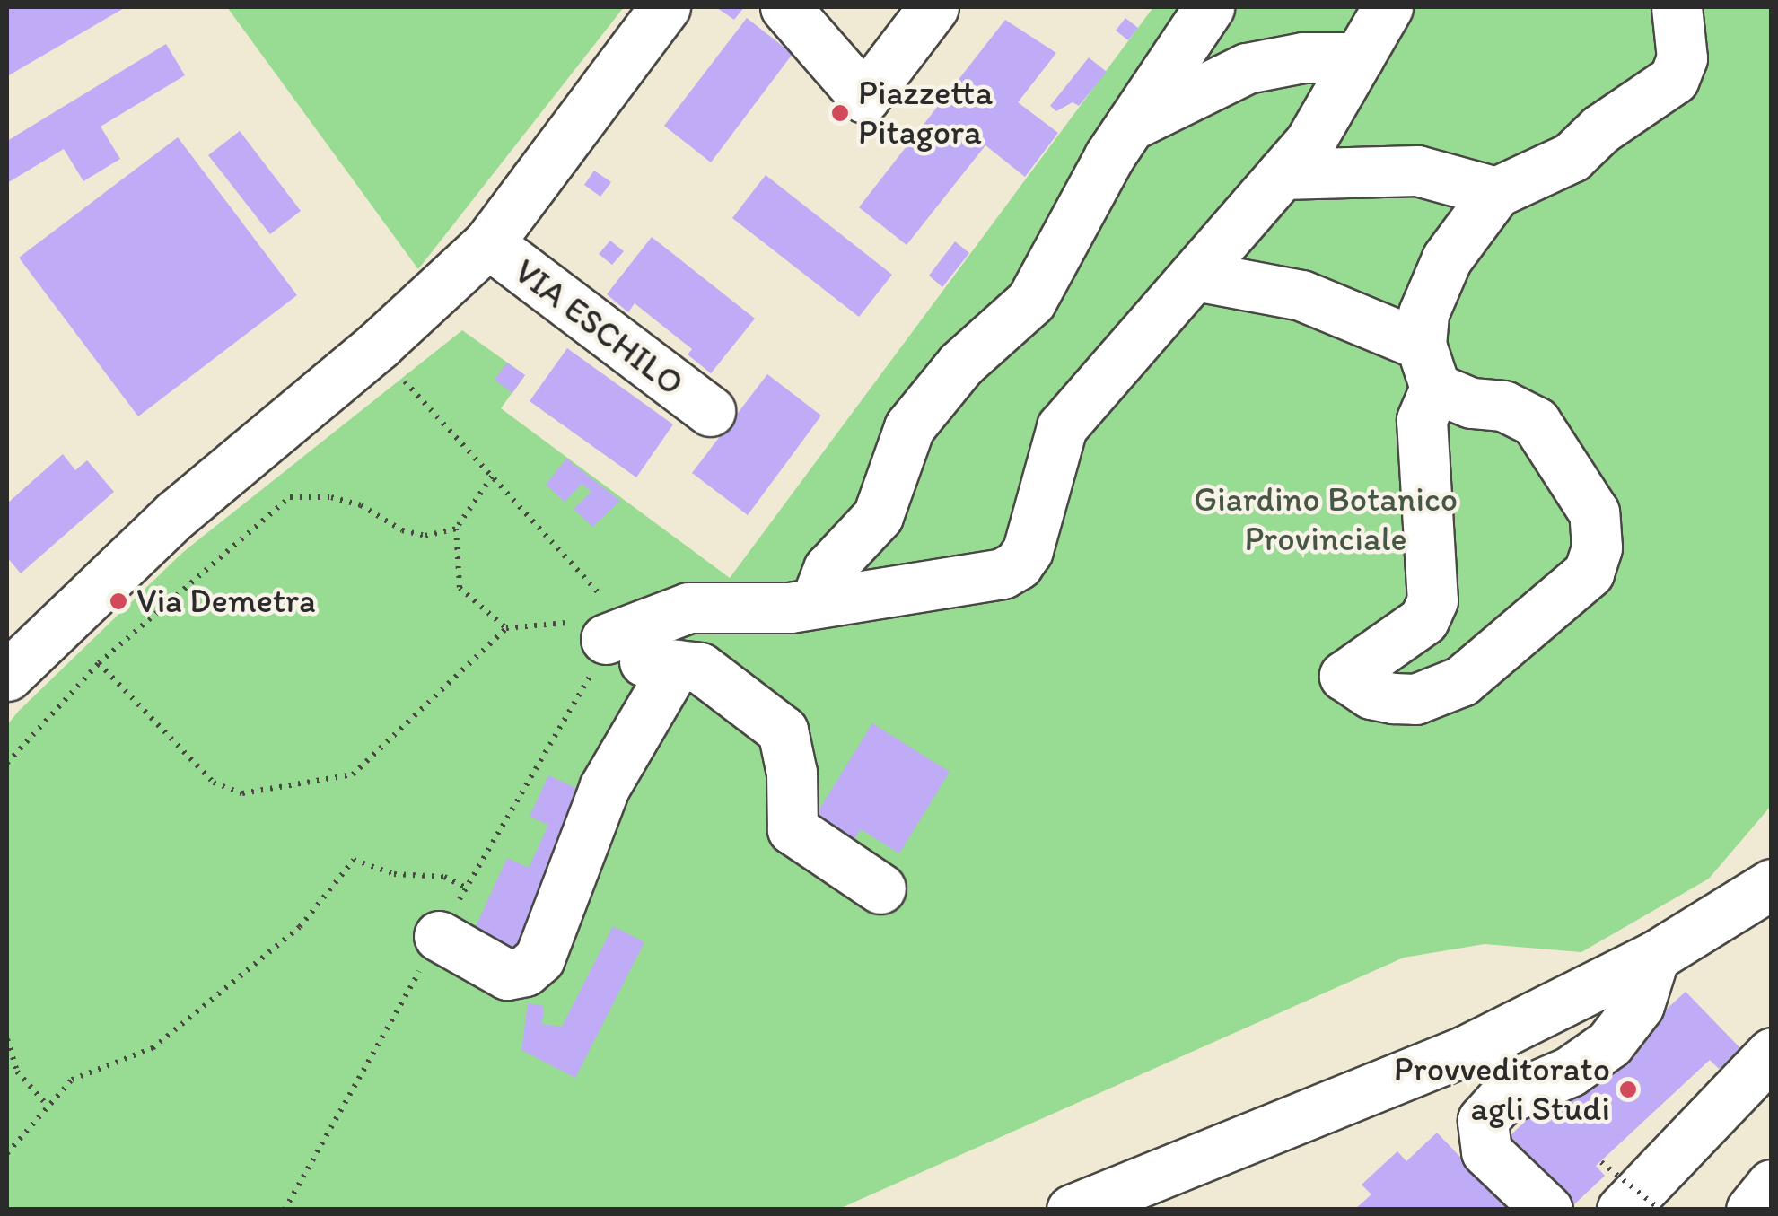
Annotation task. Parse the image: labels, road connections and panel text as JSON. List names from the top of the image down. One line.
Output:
{"streets":{"street":["VIA ESCHILO"]},"parks":["Giardino Botanico Provinciale"],"places":["Piazzetta Pitagora","Via Demetra","Provveditorato agli Studi"]}
